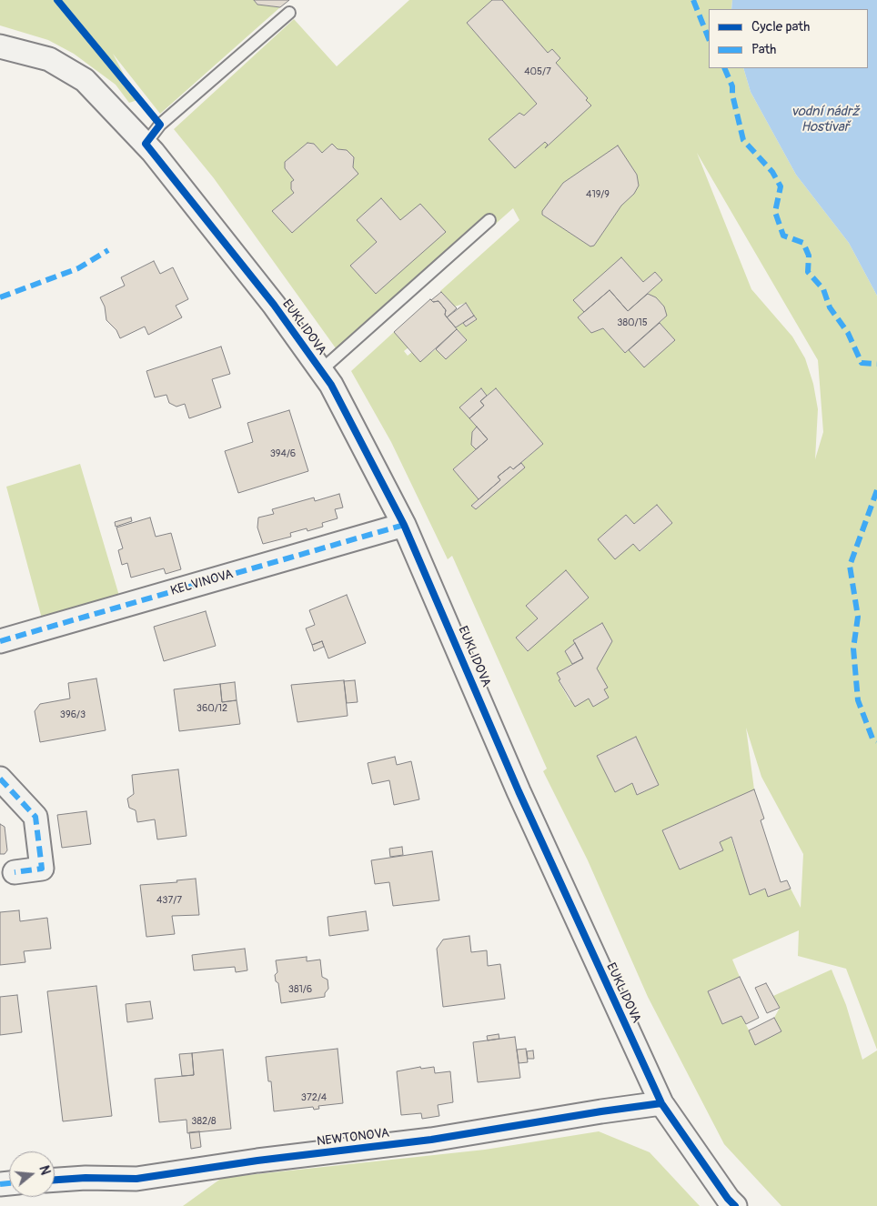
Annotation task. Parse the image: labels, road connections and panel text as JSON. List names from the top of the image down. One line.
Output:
{"streets":{"street":["EUKLIDOVA","KELVINOVA","NEWTONOVA"]},"crossings":[["EUKLIDOVA","KELVINOVA"],["EUKLIDOVA","NEWTONOVA"]],"water":["vodní nádrž Hostivař"],"house_numbers":["405/7","419/9","380/15","394/6","360/12","396/3","437/7","381/6","372/4","382/8"],"legend":["Cycle path","Path"],"north":"right"}
